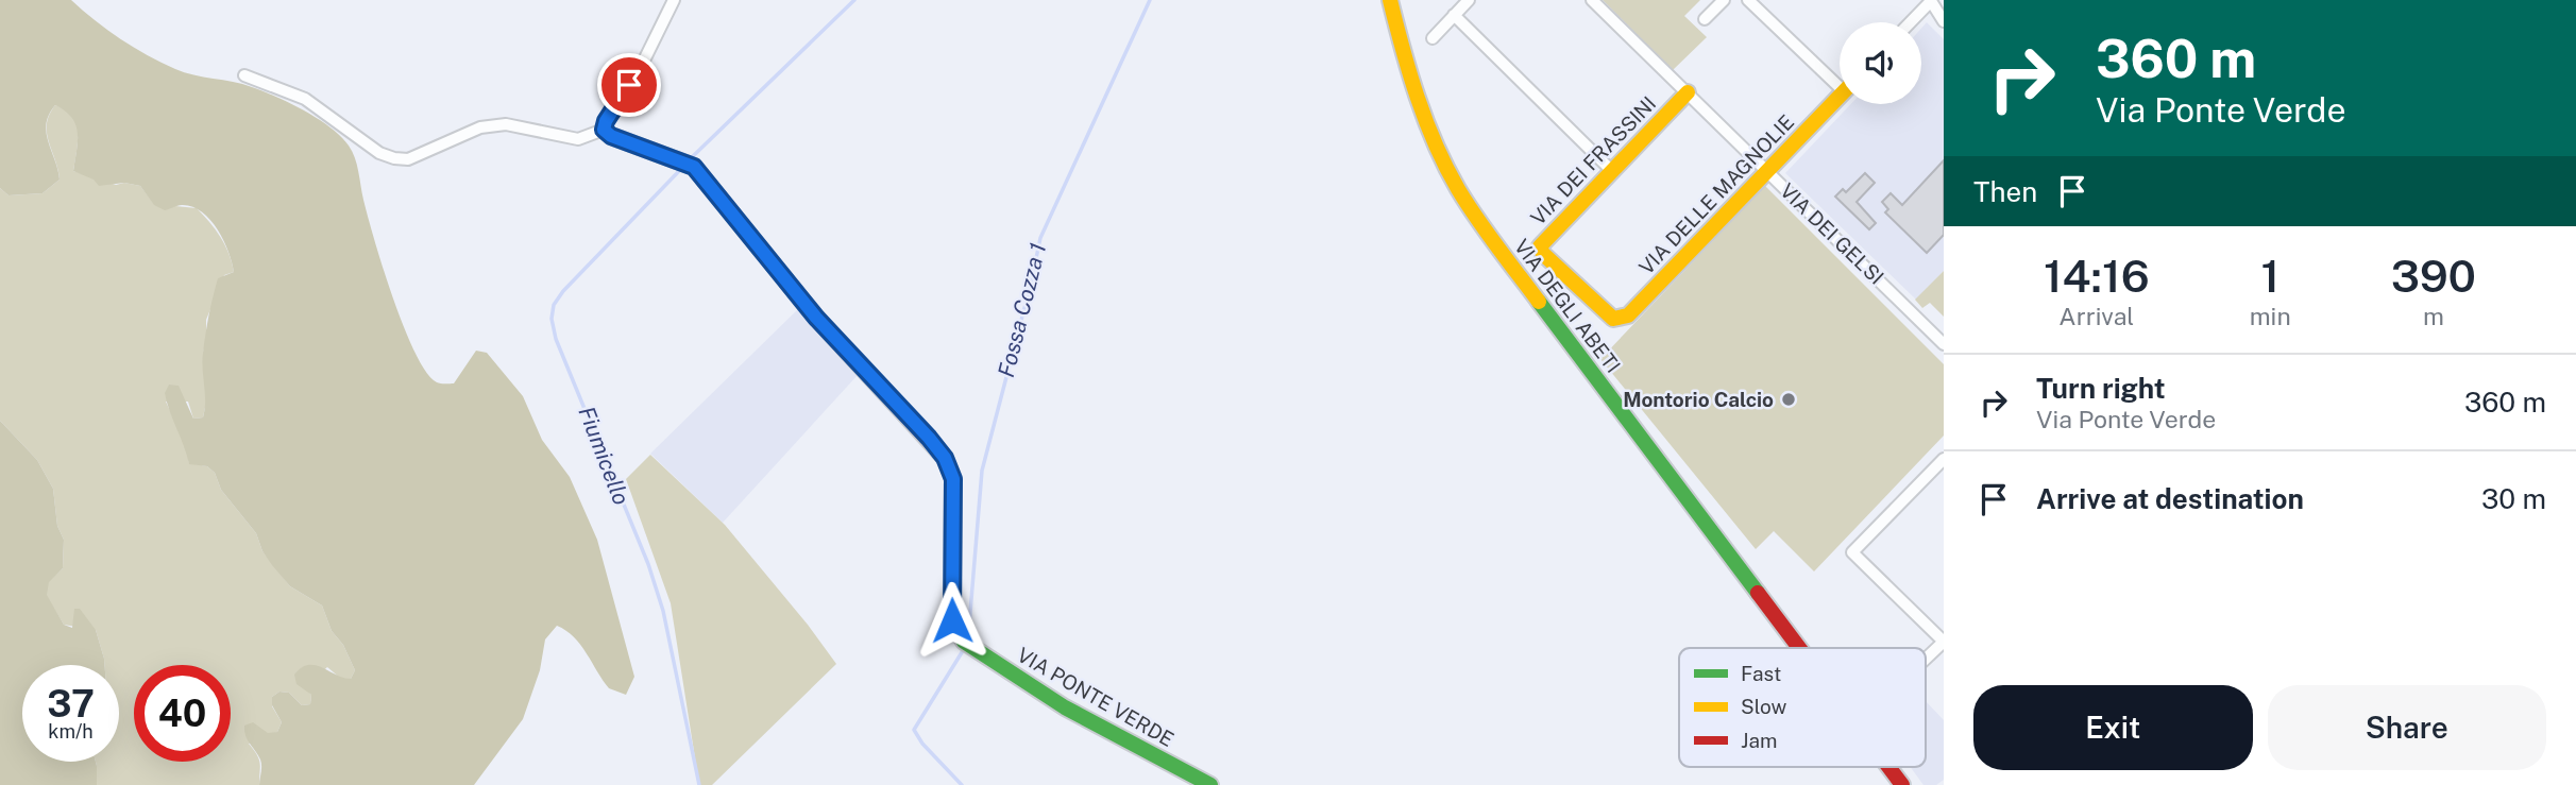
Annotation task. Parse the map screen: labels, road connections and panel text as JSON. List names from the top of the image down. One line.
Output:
{"streets":{"street":["VIA DEI FRASSINI","VIA DELLE MAGNOLIE","VIA DEI GELSI","VIA DEGLI ABETI","VIA PONTE VERDE"]},"crossings":[["VIA DEI FRASSINI","VIA DELLE MAGNOLIE"],["VIA DEI FRASSINI","VIA DEI GELSI"],["VIA DELLE MAGNOLIE","VIA DEI GELSI"]],"water":["Fossa Cozza 1","Fiumicello"],"places":["Montorio Calcio"],"legend":["Fast","Slow","Jam"],"page":{"turn":["360 m","Via Ponte Verde"],"then":"Then","eta":["14:16","Arrival","1","min","390","m"],"list":[{"name":"Turn right","note":"Via Ponte Verde","value":"360 m"},{"name":"Arrive at destination","value":"30 m"}],"speed":"37 km/h","limit":"40","buttons":["Exit","Share"]}}
